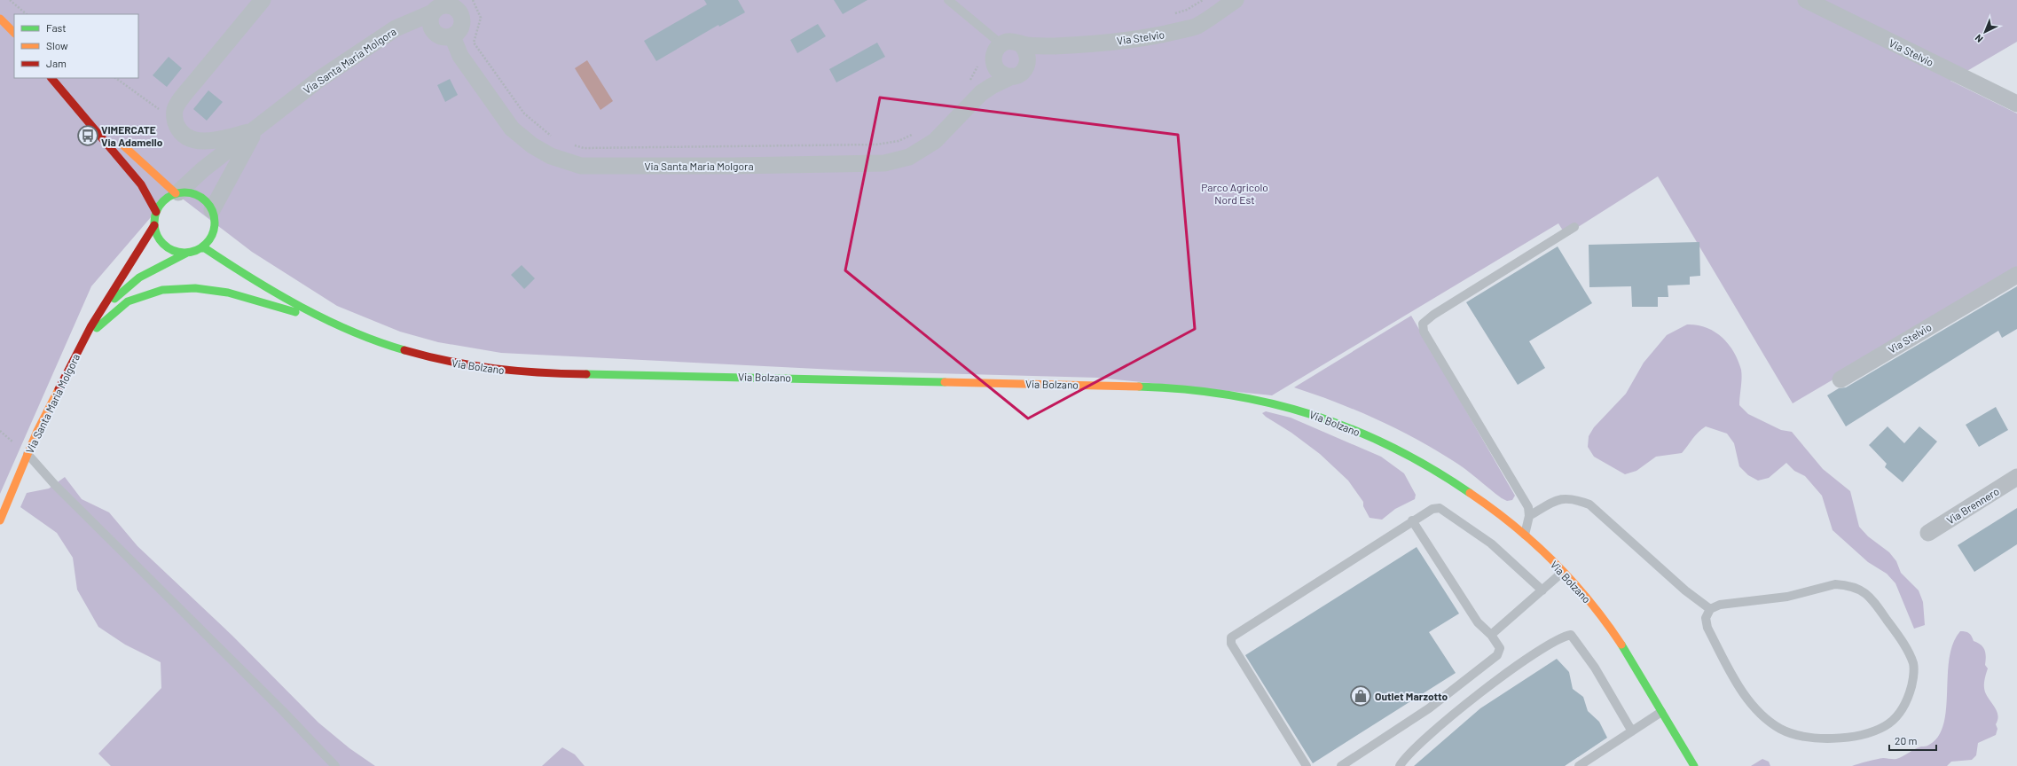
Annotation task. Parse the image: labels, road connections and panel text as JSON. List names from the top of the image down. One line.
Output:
{"streets":{"street":["Via Stelvio","Via Santa Maria Molgora","Via Bolzano","Via Brennero"]},"crossings":[["Via Santa Maria Molgora","Via Bolzano"]],"parks":["Parco Agricolo Nord Est"],"places":{"bus stop":["VIMERCATE Via Adamello"],"shop":["Outlet Marzotto"]},"legend":["Fast","Slow","Jam"],"scale_bar":"20 m","north":"bottom left"}
